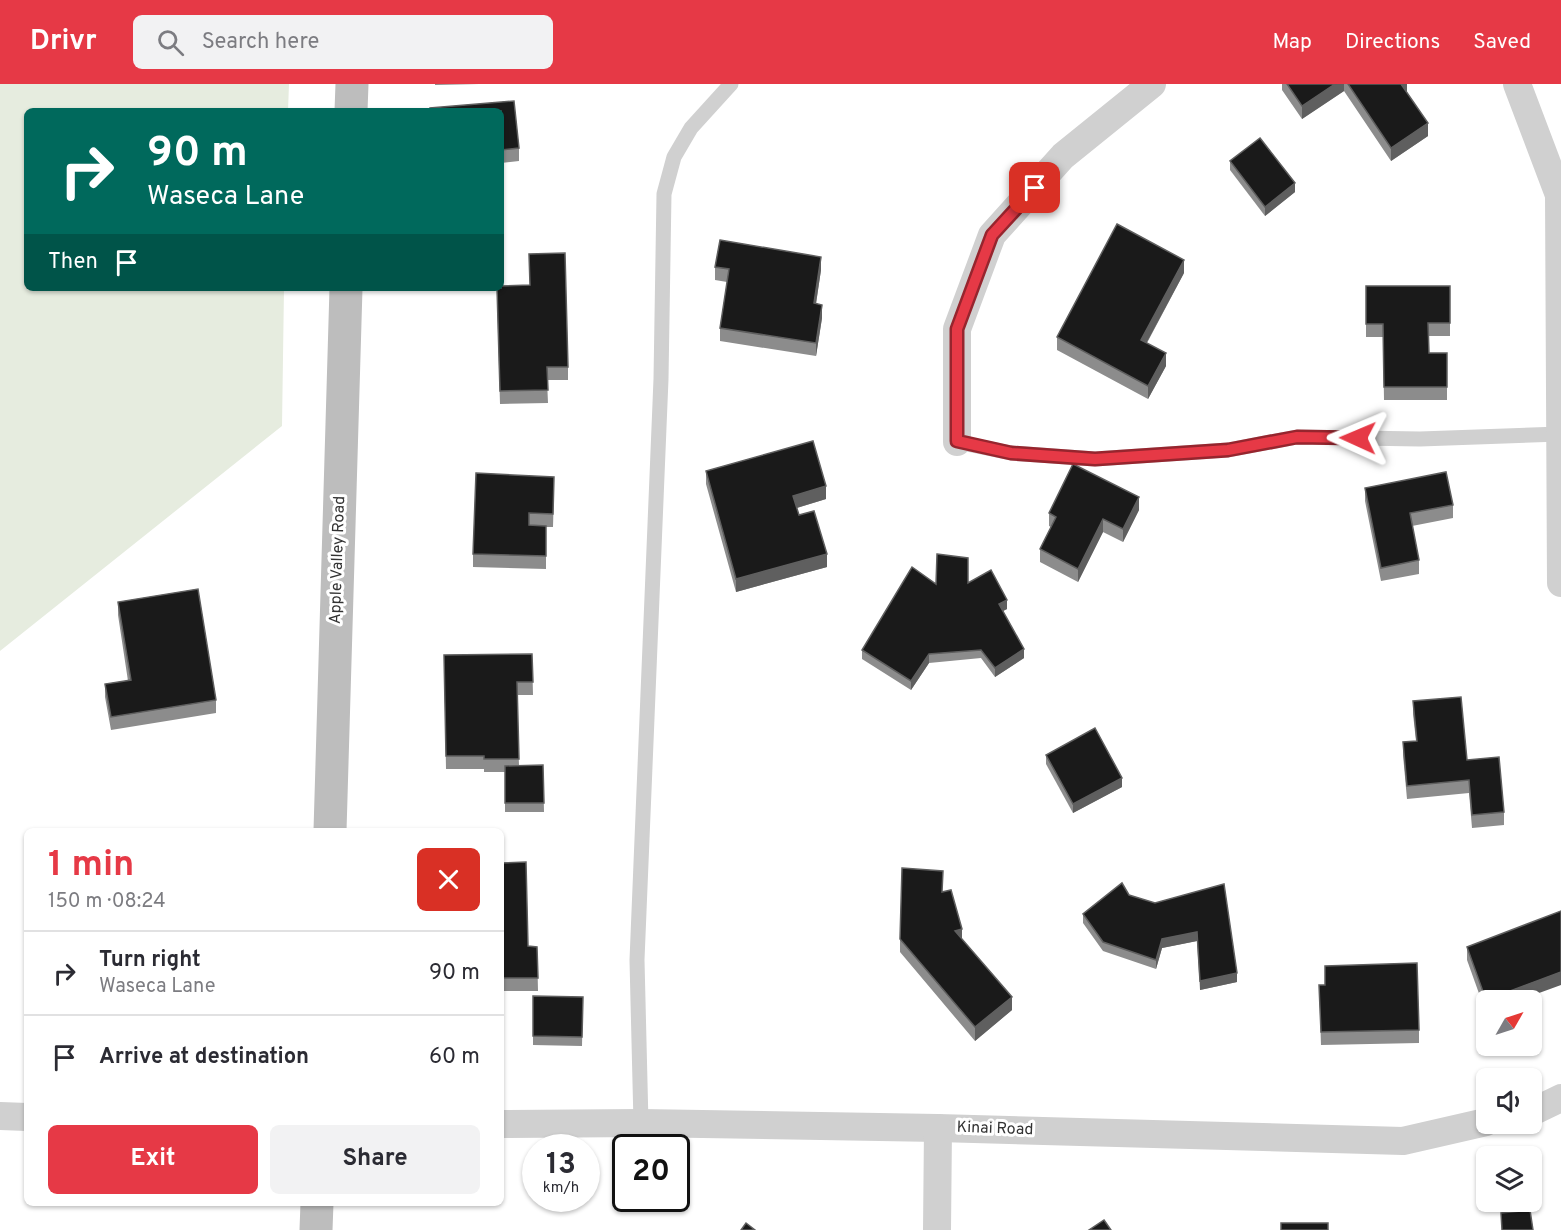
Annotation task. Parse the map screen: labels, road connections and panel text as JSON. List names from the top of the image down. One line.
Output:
{"streets":{"main road":["Apple Valley Road"],"street":["Kinai Road"]},"north":"top right","page":{"header":"Drivr","search":"Search here","nav":["Map","Directions","Saved"],"turn":["90 m","Waseca Lane"],"then":"Then","heading":["1 min","150 m · 08:24"],"list":[{"name":"Turn right","note":"Waseca Lane","value":"90 m"},{"name":"Arrive at destination","value":"60 m"}],"buttons":["Exit","Share"],"speed":"13 km/h","limit":"20"}}
